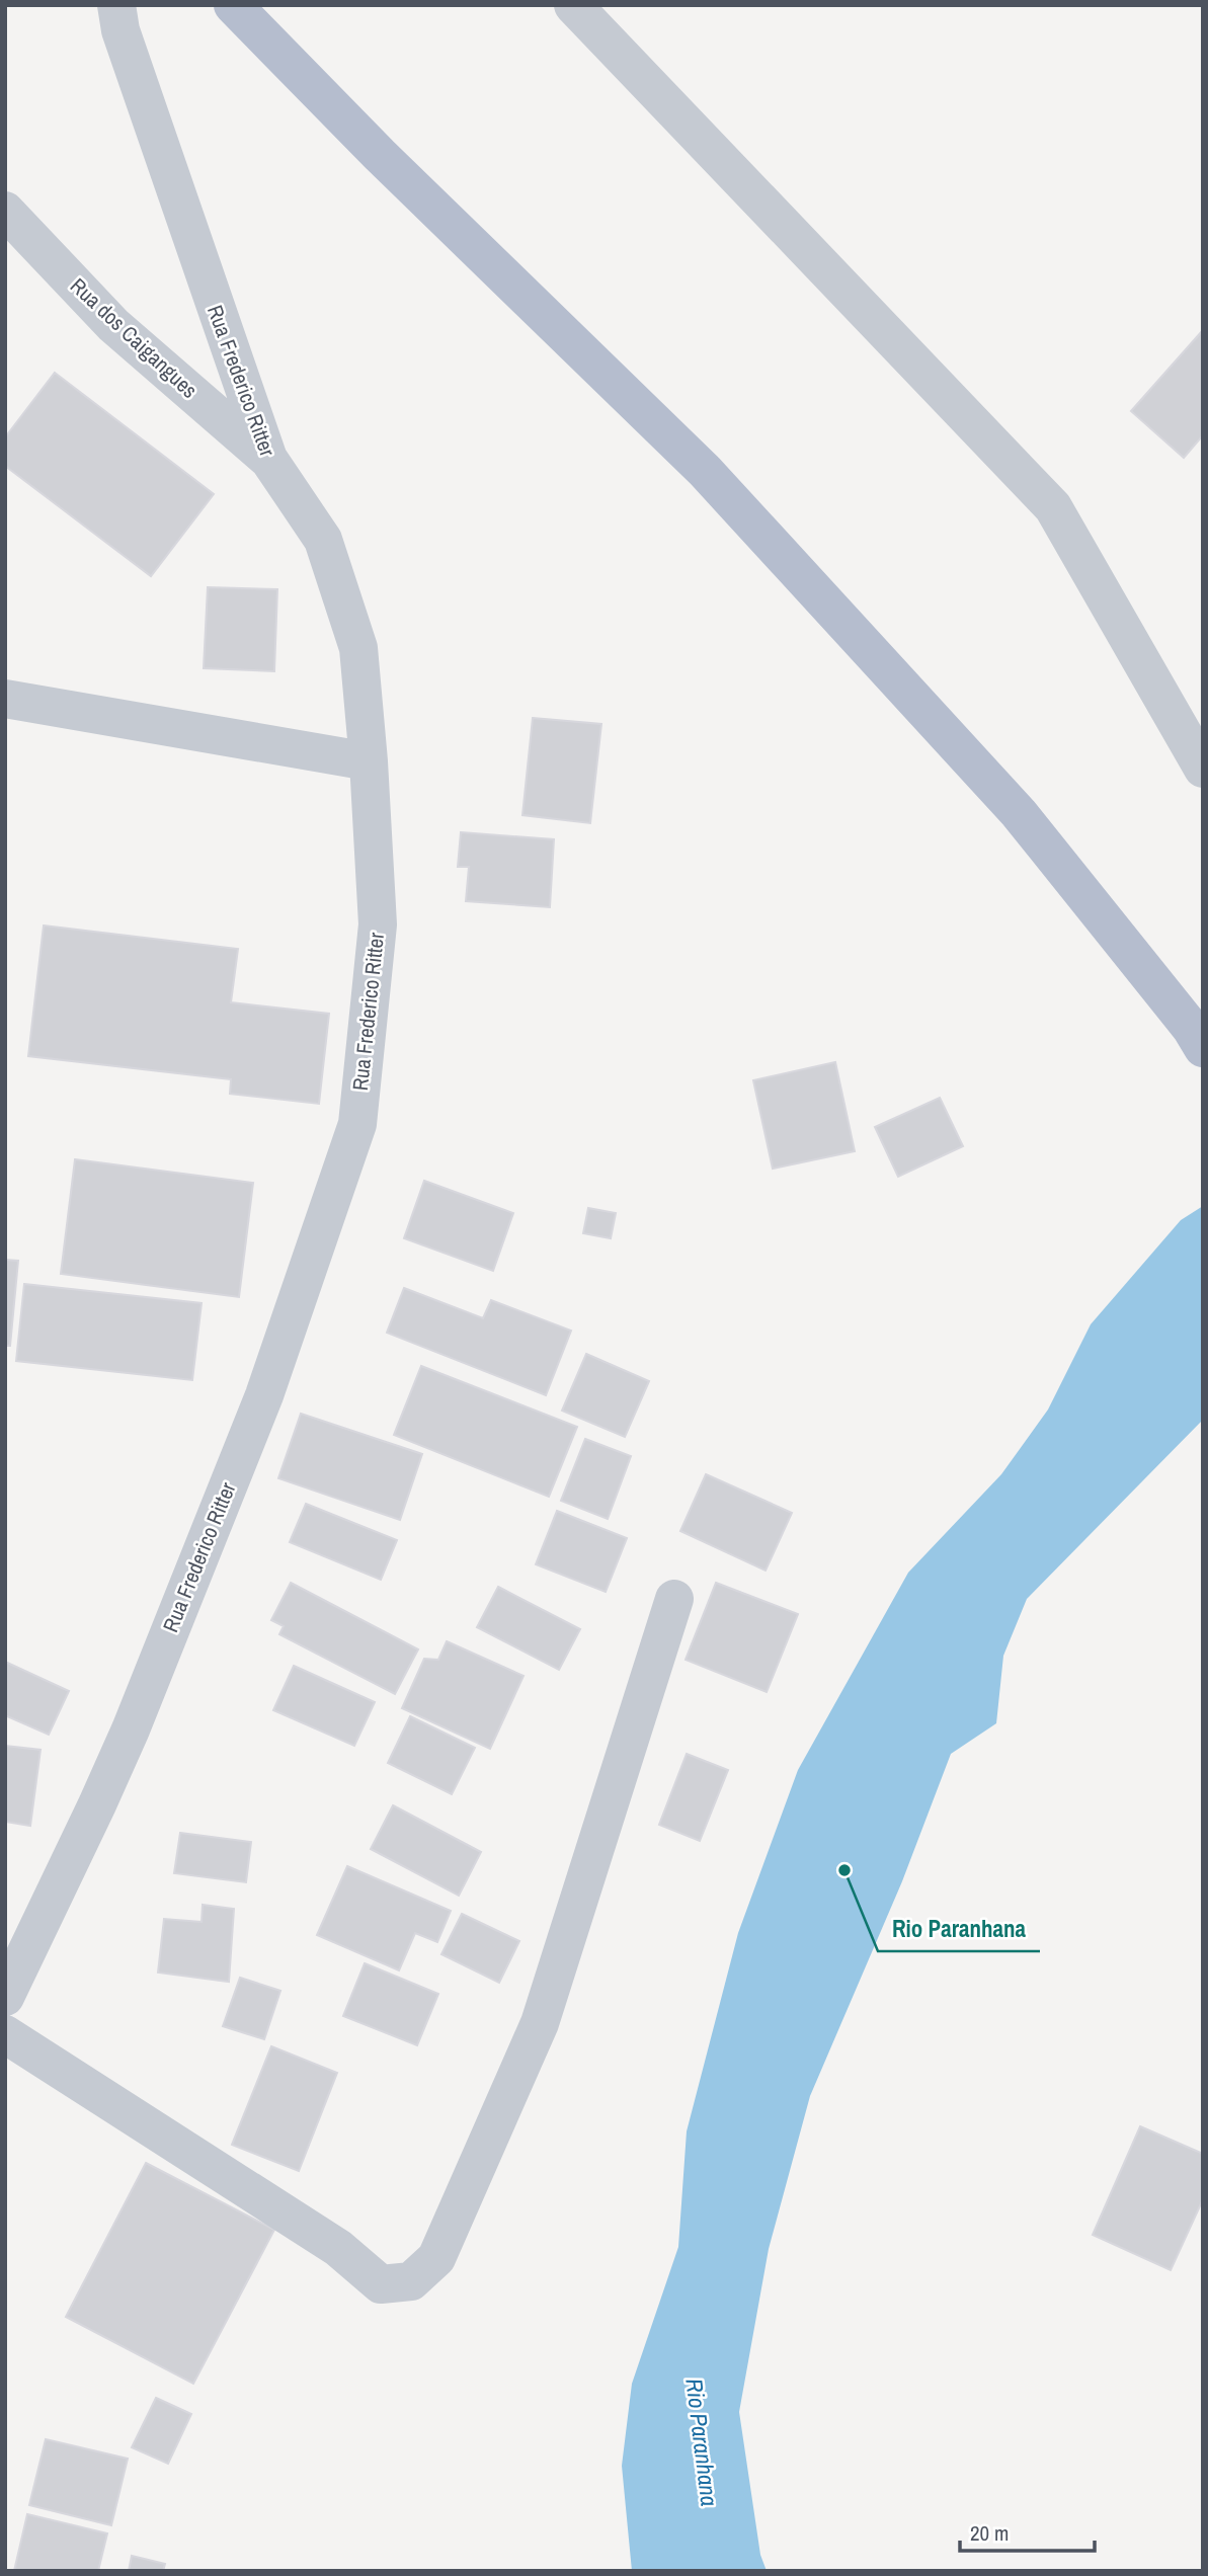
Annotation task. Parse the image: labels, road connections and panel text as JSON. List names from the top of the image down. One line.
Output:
{"streets":{"street":["Rua dos Caigangues","Rua Frederico Ritter"]},"crossings":[["Rua dos Caigangues","Rua Frederico Ritter"]],"water":["Rio Paranhana"],"places":["Rio Paranhana"],"scale_bar":"20 m"}
